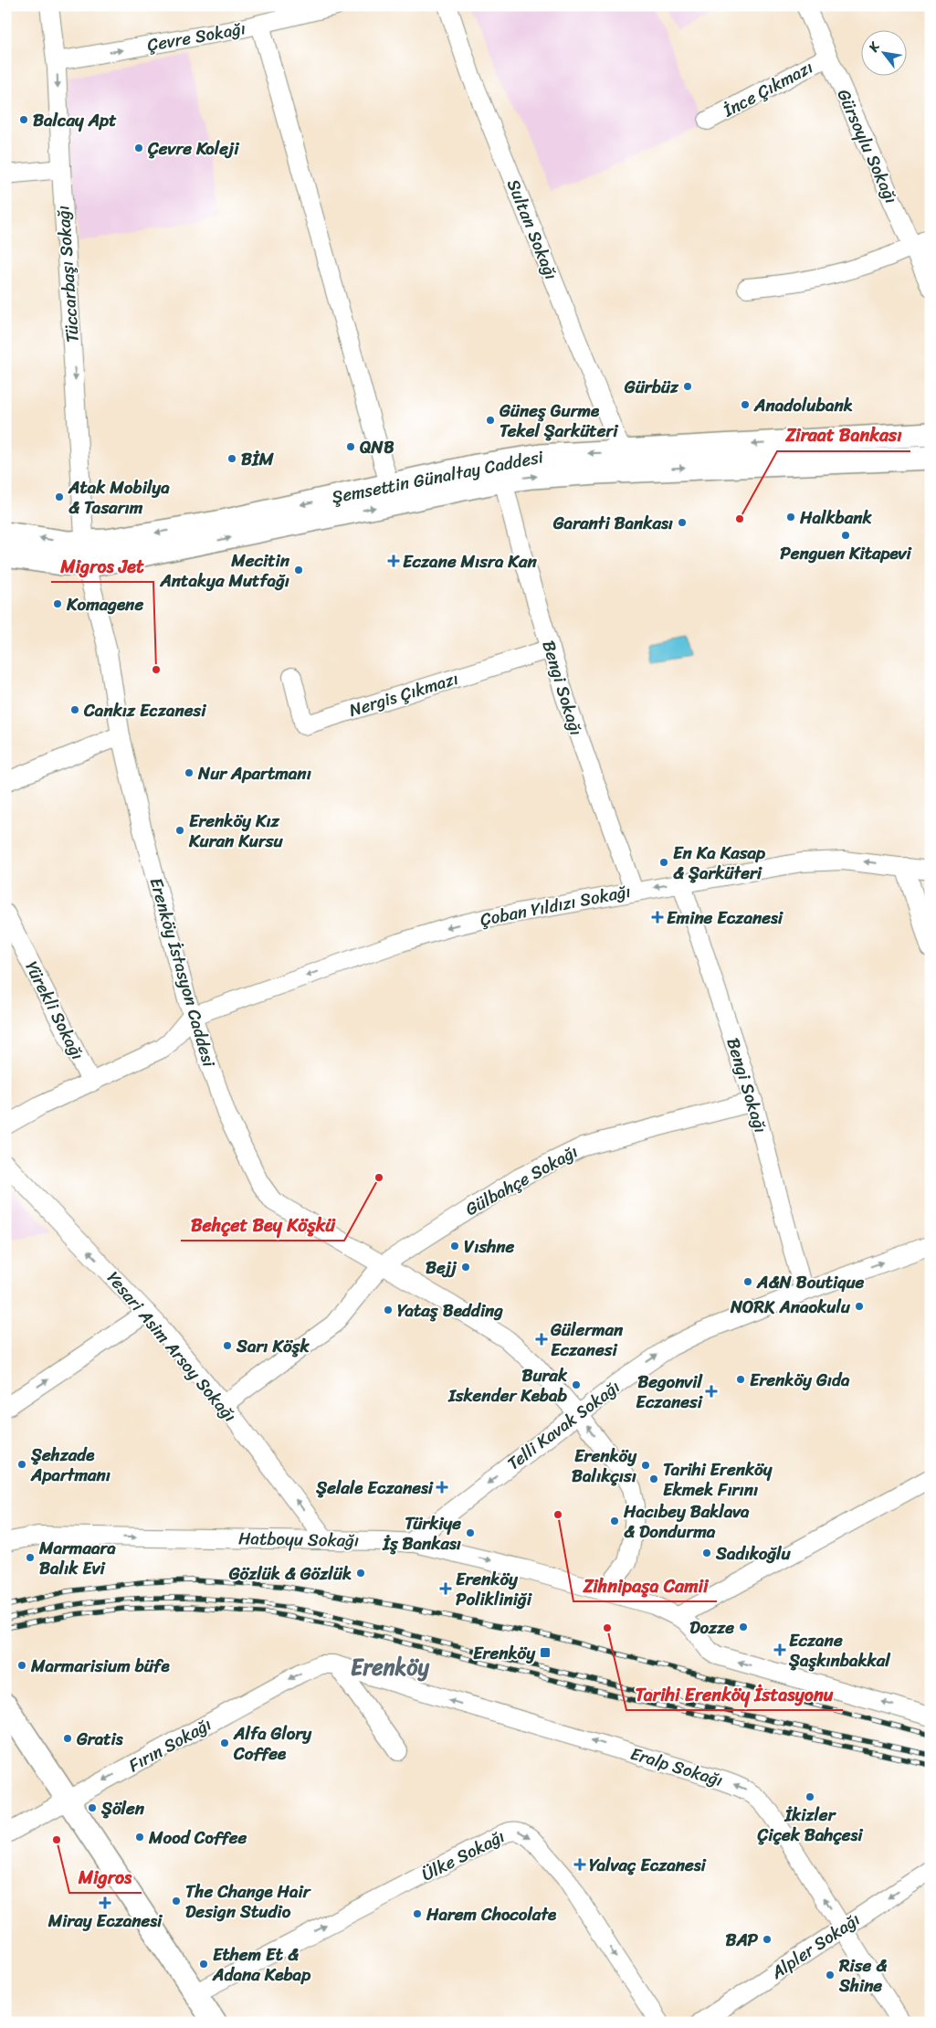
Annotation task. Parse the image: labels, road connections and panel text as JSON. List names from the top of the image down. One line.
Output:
{"streets":{"main road":["Şemsettin Günaltay Caddesi"],"street":["Çevre Sokağı","İnce Çıkmazı","Gürsoylu Sokağı","Sultan Sokağı","Tüccarbaşı Sokağı","Bengi Sokağı","Nergis Çıkmazı","Çoban Yıldızı Sokağı","Erenköy İstasyon Caddesi","Yürekli Sokağı","Gülbahçe Sokağı","Yesari Asim Arsoy Sokağı","Telli Kavak Sokağı","Hatboyu Sokağı","Fırın Sokağı","Eralp Sokağı","Ülke Sokağı","Alpler Sokağı"]},"crossings":[["Çevre Sokağı","Tüccarbaşı Sokağı"],["İnce Çıkmazı","Gürsoylu Sokağı"],["Sultan Sokağı","Şemsettin Günaltay Caddesi"],["Tüccarbaşı Sokağı","Şemsettin Günaltay Caddesi"],["Tüccarbaşı Sokağı","Erenköy İstasyon Caddesi"],["Şemsettin Günaltay Caddesi","Bengi Sokağı"],["Şemsettin Günaltay Caddesi","Erenköy İstasyon Caddesi"],["Bengi Sokağı","Nergis Çıkmazı"],["Bengi Sokağı","Çoban Yıldızı Sokağı"],["Bengi Sokağı","Gülbahçe Sokağı"],["Bengi Sokağı","Telli Kavak Sokağı"],["Çoban Yıldızı Sokağı","Erenköy İstasyon Caddesi"],["Erenköy İstasyon Caddesi","Gülbahçe Sokağı"],["Erenköy İstasyon Caddesi","Telli Kavak Sokağı"],["Erenköy İstasyon Caddesi","Hatboyu Sokağı"],["Gülbahçe Sokağı","Yesari Asim Arsoy Sokağı"],["Yesari Asim Arsoy Sokağı","Hatboyu Sokağı"],["Telli Kavak Sokağı","Hatboyu Sokağı"],["Fırın Sokağı","Eralp Sokağı"],["Eralp Sokağı","Alpler Sokağı"]],"one_way":["Çevre Sokağı","Tüccarbaşı Sokağı","Çoban Yıldızı Sokağı","Yesari Asim Arsoy Sokağı","Hatboyu Sokağı","Fırın Sokağı","Alpler Sokağı"],"districts":["Erenköy"],"places":{"other":["Balcay Apt","Çevre Koleji","Gürbüz","Anadolubank","Güneş Gurme Tekel Şarküteri","QNB","BİM","Atak Mobilya & Tasarım","Halkbank","Ziraat Bankası","Garanti Bankası","Penguen Kitapevi","Mecitin Antakya Mutfağı","Komagene","Migros Jet","Cankız Eczanesi","Nur Apartmanı","Erenköy Kız Kuran Kursu","En Ka Kasap & Şarküteri","Behçet Bey Köşkü","Vıshne","Bejj","A&N Boutique","NORK Anaokulu","Yataş Bedding","Sarı Köşk","Erenköy Gıda","Burak Iskender Kebab","Şehzade Apartmanı","Erenköy Balıkçısı","Tarihi Erenköy Ekmek Fırını","Zihnipaşa Camii","Hacıbey Baklava & Dondurma","Türkiye İş Bankası","Sadıkoğlu","Marmaara Balık Evi","Gözlük & Gözlük","Dozze","Tarihi Erenköy İstasyonu","Marmarisium büfe","Gratis","Alfa Glory Coffee","İkizler Çiçek Bahçesi","Şölen","Mood Coffee","Migros","The Change Hair Design Studio","Harem Chocolate","BAP","Ethem Et & Adana Kebap","Rise & Shine"],"health":["Eczane Mısra Kan","Emine Eczanesi","Gülerman Eczanesi","Begonvil Eczanesi","Şelale Eczanesi","Erenköy Polikliniği","Eczane Şaşkınbakkal","Yalvaç Eczanesi","Miray Eczanesi"],"transit":["Erenköy"]},"north":"top left"}
